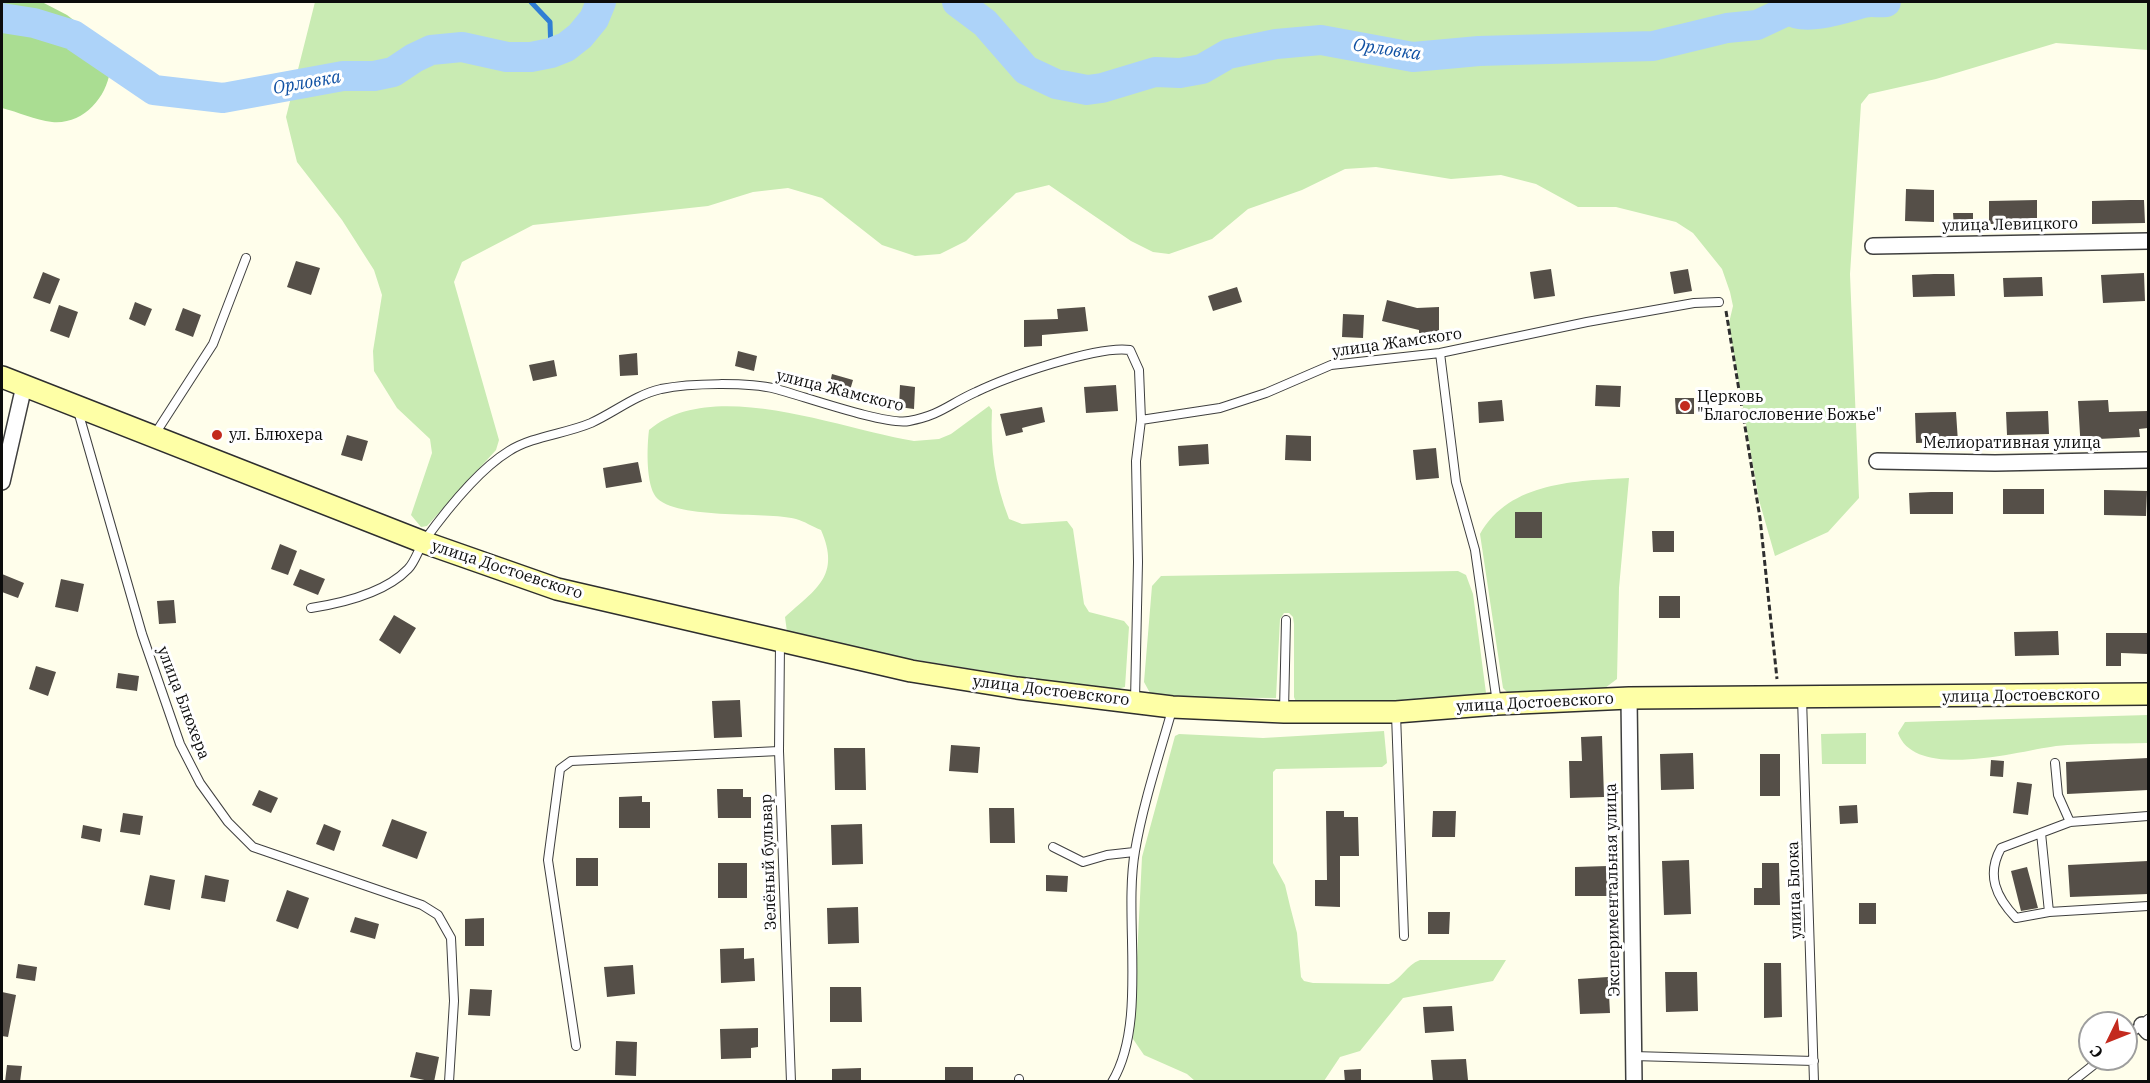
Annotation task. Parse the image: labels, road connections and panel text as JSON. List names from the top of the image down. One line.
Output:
{"streets":{"main road":["улица Достоевского"],"street":["улица Левицкого","Мелиоративная улица","Экспериментальная улица"],"lane":["улица Жамского","улица Блюхера","Зелёный бульвар","улица Блока"]},"crossings":[["улица Жамского","улица Достоевского"],["улица Достоевского","улица Блюхера"],["улица Достоевского","Зелёный бульвар"],["улица Достоевского","Экспериментальная улица"],["улица Достоевского","улица Блока"]],"water":["Орловка"],"places":["Церковь \"Благословение Божье\"","ул. Блюхера"],"north":"bottom left"}
